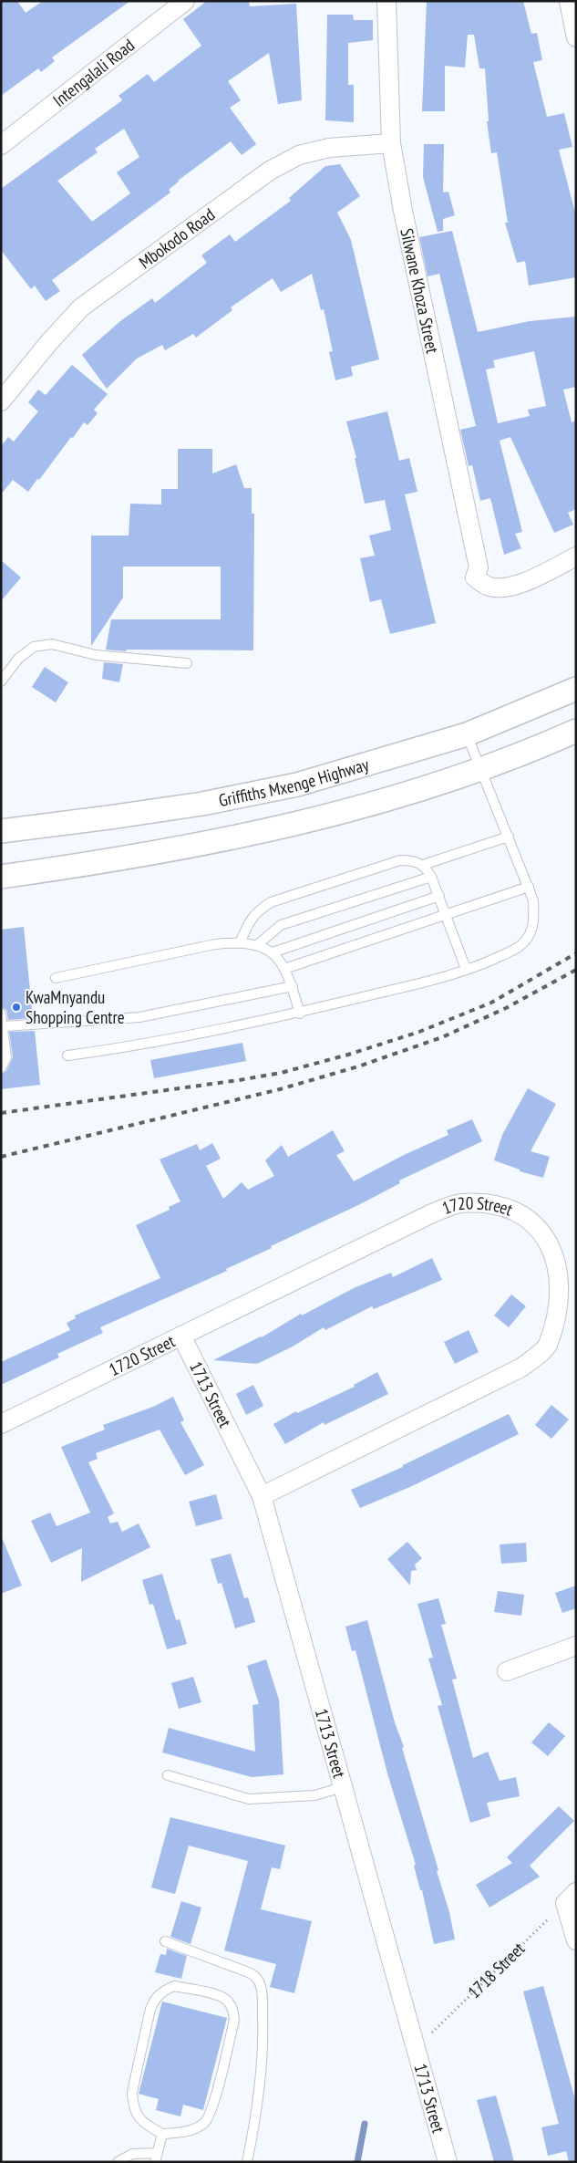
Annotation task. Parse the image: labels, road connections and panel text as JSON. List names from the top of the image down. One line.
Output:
{"streets":{"street":["Intengalali Road","Mbokodo Road","Silwane Khoza Street","Griffiths Mxenge Highway","1720 Street","1713 Street"],"path":["1718 Street"]},"crossings":[["Mbokodo Road","Silwane Khoza Street"],["1720 Street","1713 Street"],["1713 Street","1718 Street"]],"places":["KwaMnyandu Shopping Centre"]}
